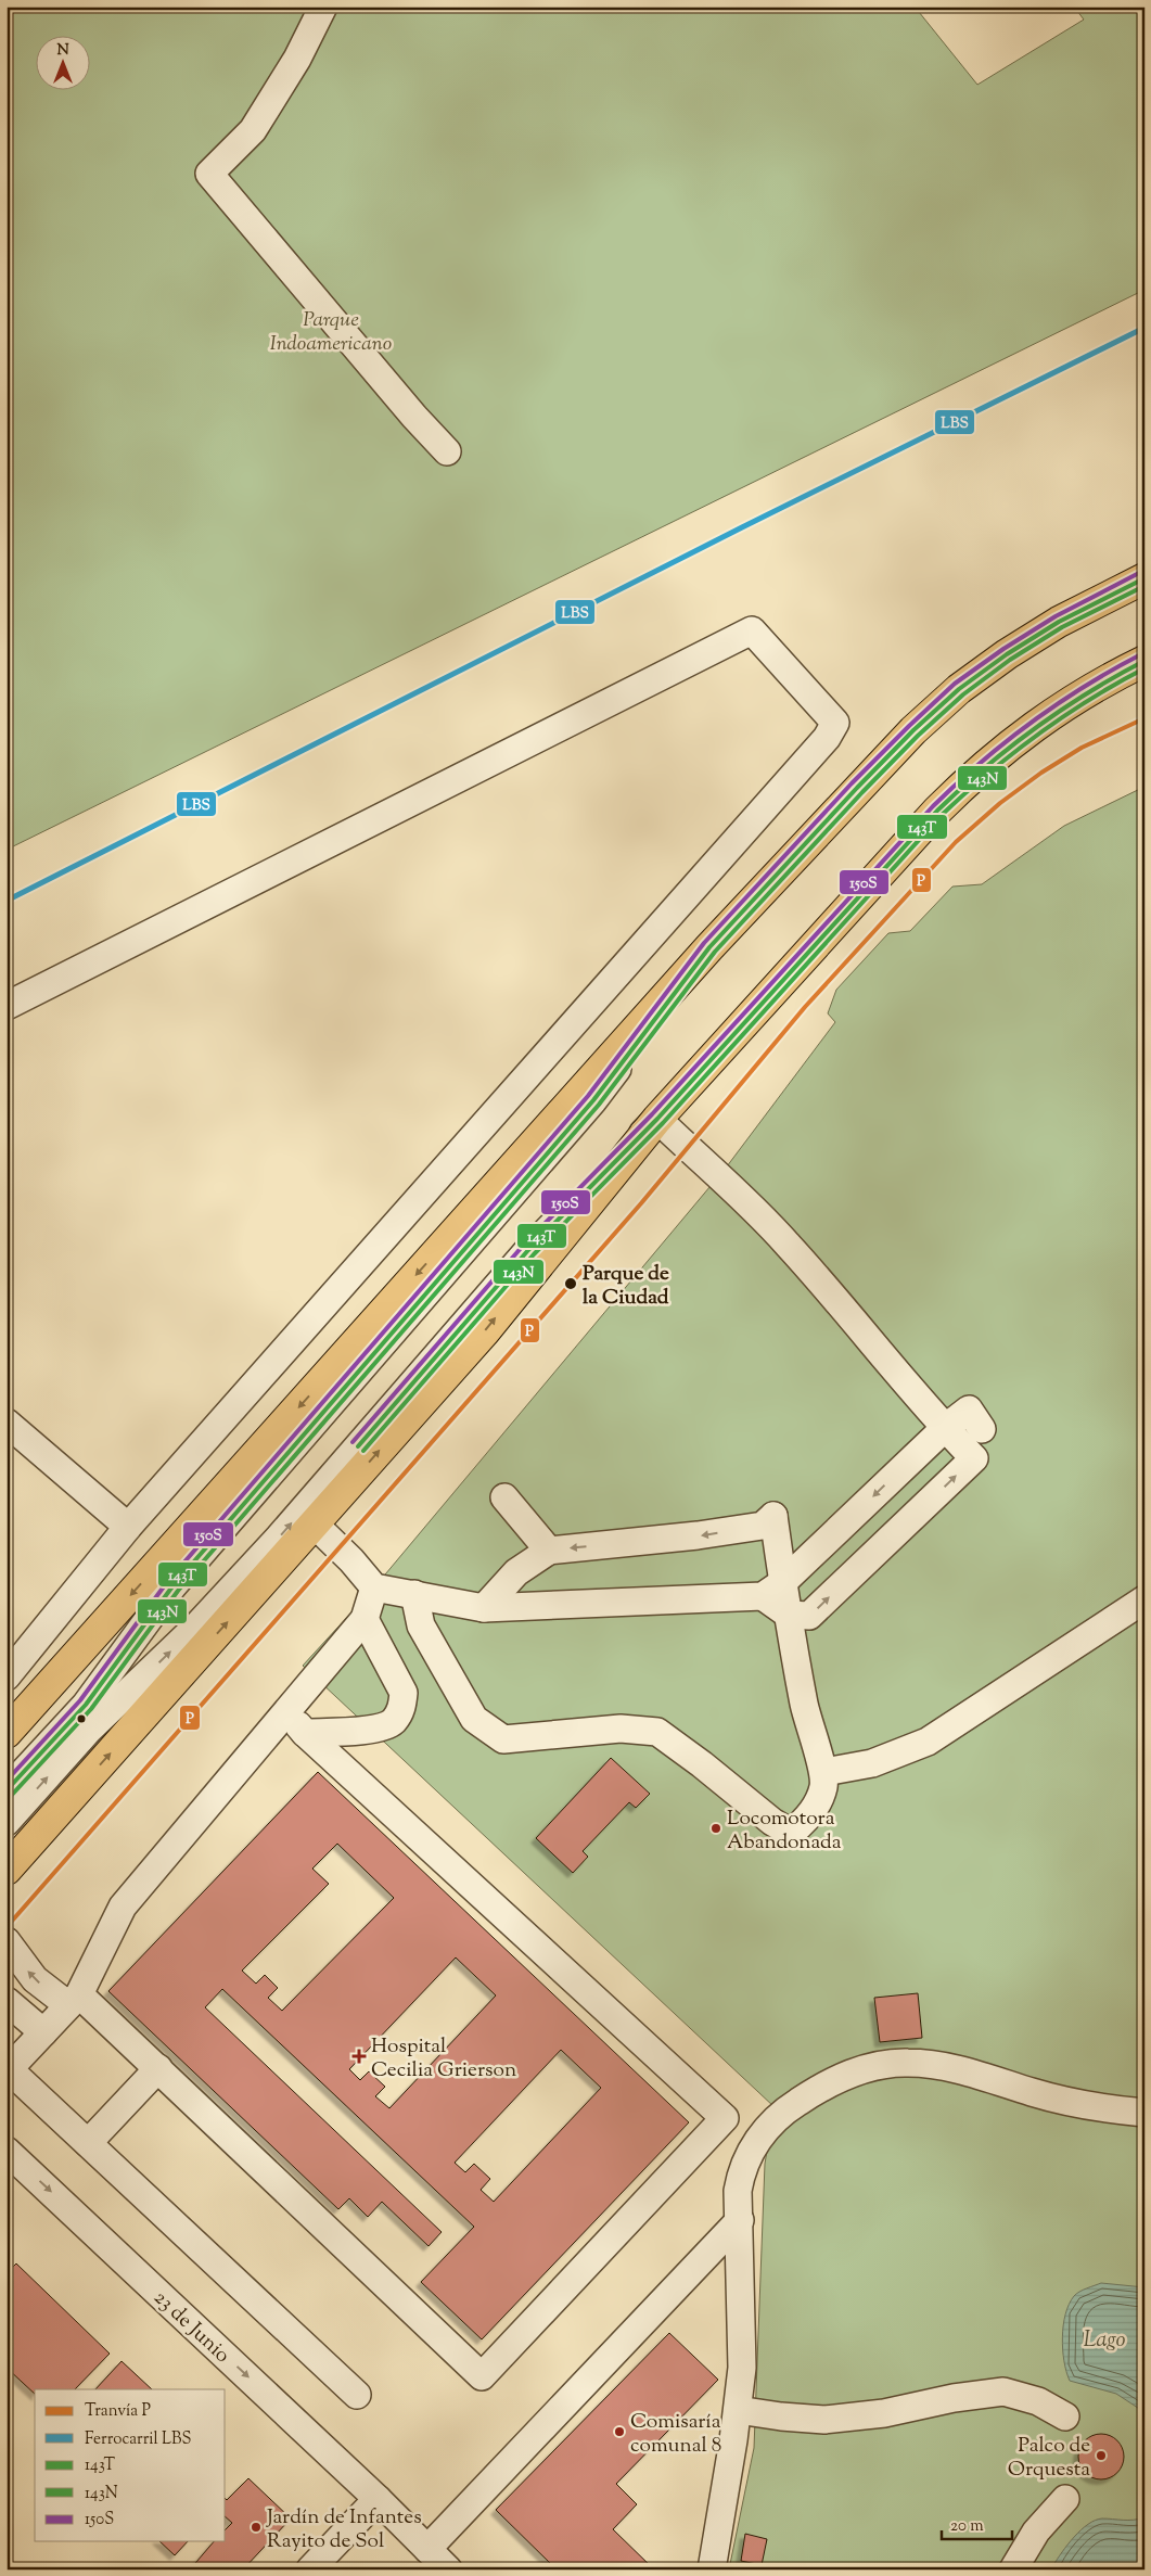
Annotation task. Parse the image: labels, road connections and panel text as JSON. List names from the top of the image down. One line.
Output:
{"streets":{"street":["23 de Junio"]},"water":["Lago"],"parks":["Parque Indoamericano"],"places":{"other":["Parque de la Ciudad","Locomotora Abandonada","Comisaría comunal 8","Palco de Orquesta","Jardín de Infantes Rayito de Sol"],"health":["Hospital Cecilia Grierson"]},"lines":["rail line LBS","transit line 150S","transit line 143T","transit line 143N","tram line P"],"legend":["Tranvía P","Ferrocarril LBS","143T","143N","150S"],"scale_bar":"20 m","north":"top"}
